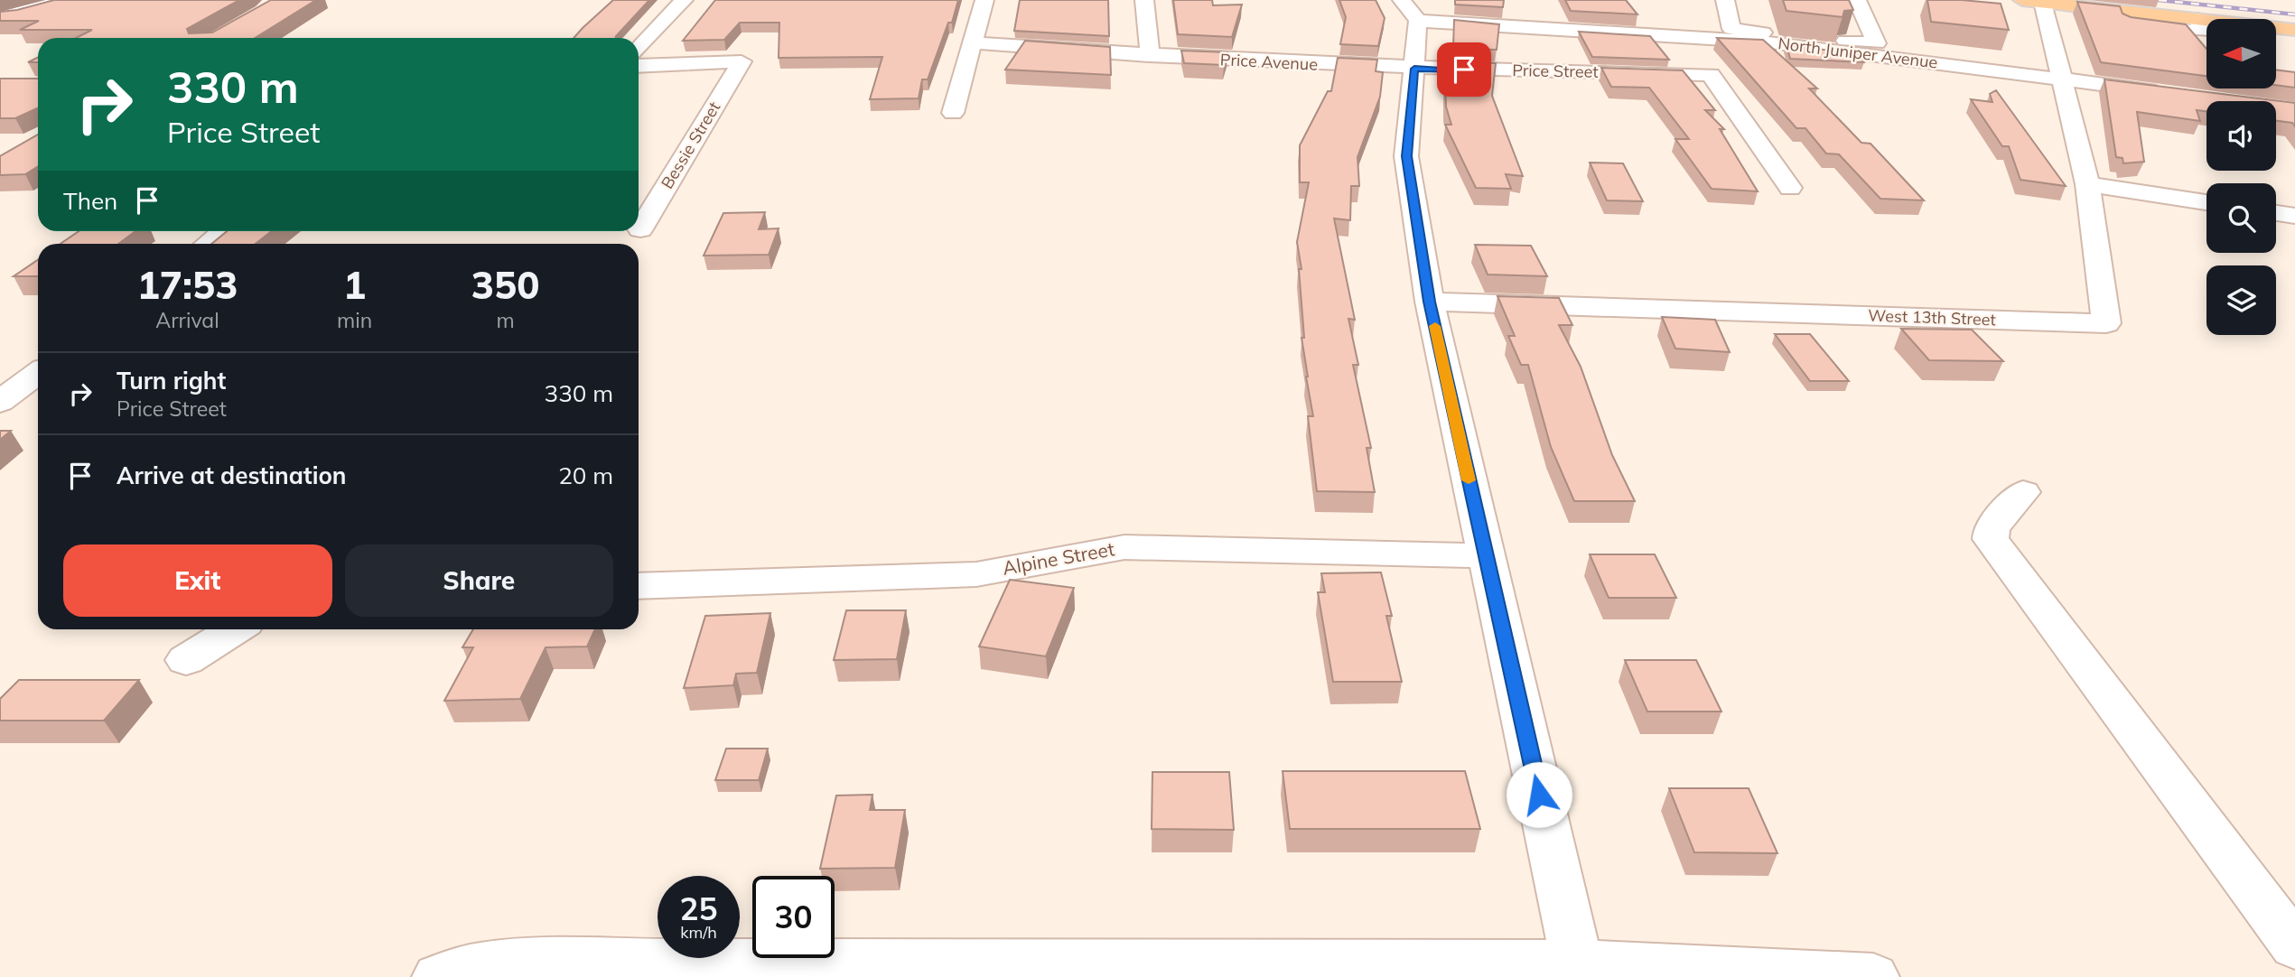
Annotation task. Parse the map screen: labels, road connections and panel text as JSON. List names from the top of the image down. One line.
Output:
{"streets":{"street":["North Juniper Avenue","Price Avenue","Price Street","Bessie Street","West 13th Street","Alpine Street"]},"crossings":[["North Juniper Avenue","West 13th Street"],["Price Avenue","Price Street"]],"north":"left","page":{"turn":["330 m","Price Street"],"then":"Then","eta":["17:53","Arrival","1","min","350","m"],"list":[{"name":"Turn right","note":"Price Street","value":"330 m"},{"name":"Arrive at destination","value":"20 m"}],"buttons":["Exit","Share"],"speed":"25 km/h","limit":"30"}}
